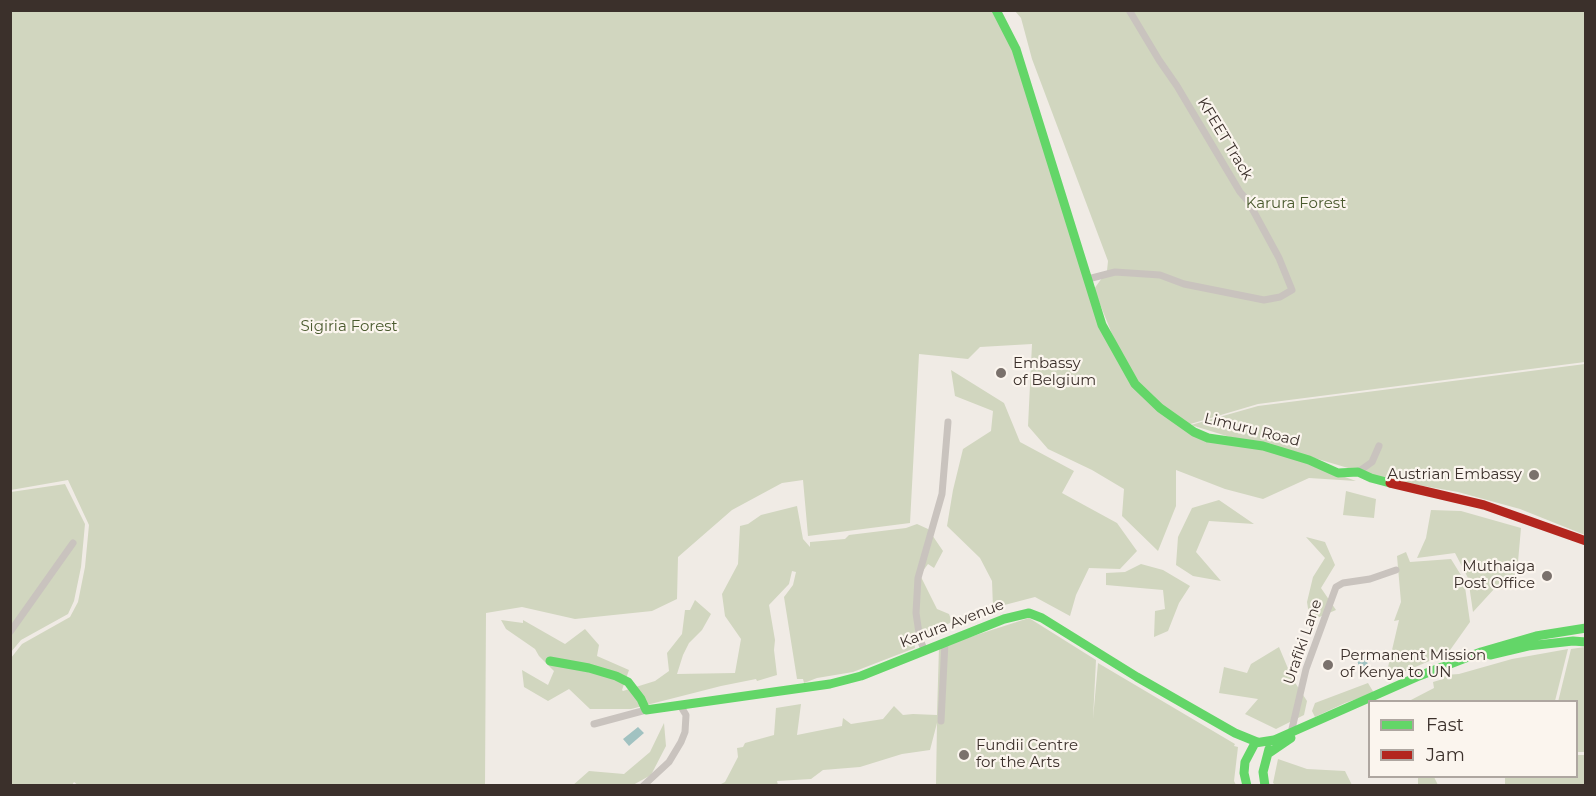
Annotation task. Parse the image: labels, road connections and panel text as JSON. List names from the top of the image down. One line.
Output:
{"streets":{"main road":["Limuru Road","Karura Avenue"],"street":["KFEET Track","Urafiki Lane"]},"crossings":[["KFEET Track","Limuru Road"]],"parks":["Karura Forest","Sigiria Forest"],"places":["Embassy of Belgium","Austrian Embassy","Muthaiga Post Office","Permanent Mission of Kenya to UN","Fundii Centre for the Arts"],"legend":["Fast","Jam"]}
